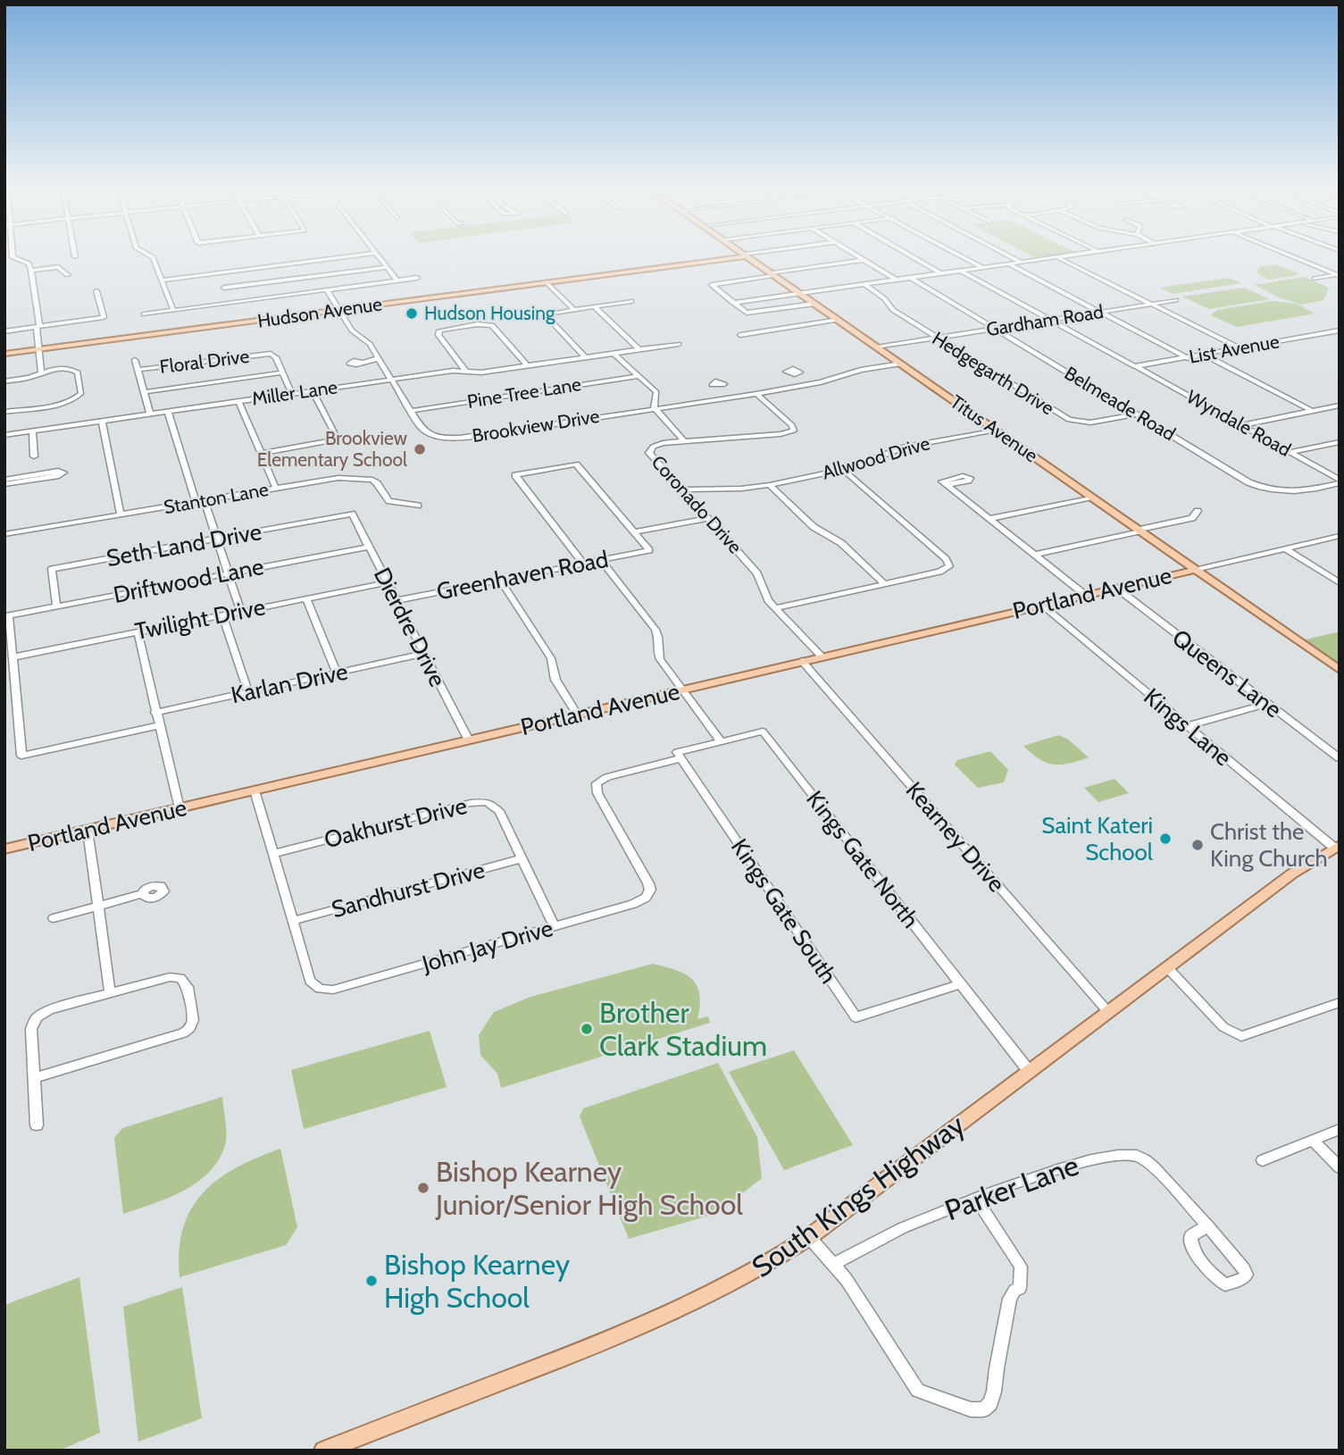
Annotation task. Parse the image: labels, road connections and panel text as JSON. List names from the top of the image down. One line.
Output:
{"streets":{"main road":["Hudson Avenue","Titus Avenue","Portland Avenue","South Kings Highway"],"street":["Gardham Road","List Avenue","Floral Drive","Hedgegarth Drive","Miller Lane","Pine Tree Lane","Belmeade Road","Wyndale Road","Brookview Drive","Allwood Drive","Stanton Lane","Coronado Drive","Seth Land Drive","Greenhaven Road","Driftwood Lane","Twilight Drive","Dierdre Drive","Queens Lane","Karlan Drive","Kings Lane","Oakhurst Drive","Kearney Drive","Kings Gate North","Sandhurst Drive","Kings Gate South","John Jay Drive","Parker Lane"]},"crossings":[["Hudson Avenue","Brookview Drive"],["Hudson Avenue","Titus Avenue"],["Gardham Road","List Avenue"],["Gardham Road","Hedgegarth Drive"],["Gardham Road","Belmeade Road"],["Gardham Road","Titus Avenue"],["List Avenue","Wyndale Road"],["Hedgegarth Drive","Belmeade Road"],["Miller Lane","Brookview Drive"],["Pine Tree Lane","Brookview Drive"],["Belmeade Road","Wyndale Road"],["Brookview Drive","Titus Avenue"],["Brookview Drive","Coronado Drive"],["Titus Avenue","Allwood Drive"],["Titus Avenue","Portland Avenue"],["Allwood Drive","Coronado Drive"],["Coronado Drive","Portland Avenue"],["Seth Land Drive","Driftwood Lane"],["Seth Land Drive","Dierdre Drive"],["Greenhaven Road","Dierdre Drive"],["Driftwood Lane","Twilight Drive"],["Driftwood Lane","Dierdre Drive"],["Portland Avenue","Dierdre Drive"],["Portland Avenue","Queens Lane"],["Portland Avenue","Kings Lane"],["Portland Avenue","Kearney Drive"],["Portland Avenue","John Jay Drive"],["Twilight Drive","Dierdre Drive"],["Dierdre Drive","Karlan Drive"],["Kings Lane","South Kings Highway"],["Oakhurst Drive","Sandhurst Drive"],["Oakhurst Drive","John Jay Drive"],["Kearney Drive","South Kings Highway"],["Kings Gate North","Kings Gate South"],["Kings Gate North","South Kings Highway"],["Sandhurst Drive","John Jay Drive"],["Kings Gate South","John Jay Drive"]],"places":["Hudson Housing","Brookview Elementary School","Saint Kateri School","Christ the King Church","Brother Clark Stadium","Bishop Kearney Junior/Senior High School","Bishop Kearney High School"]}
